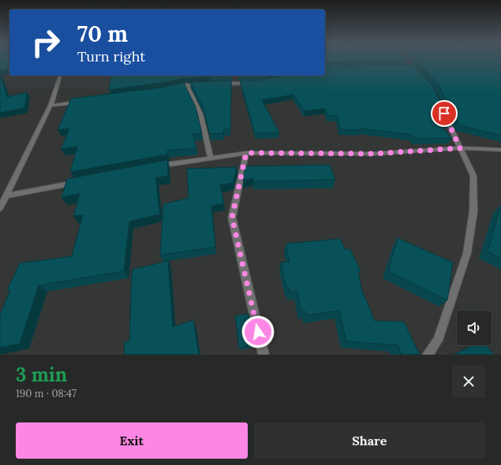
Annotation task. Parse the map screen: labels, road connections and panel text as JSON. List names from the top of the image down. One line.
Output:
{"page":{"turn":["70 m","Turn right"],"heading":["3 min","190 m · 08:47"],"buttons":["Exit","Share"]}}
